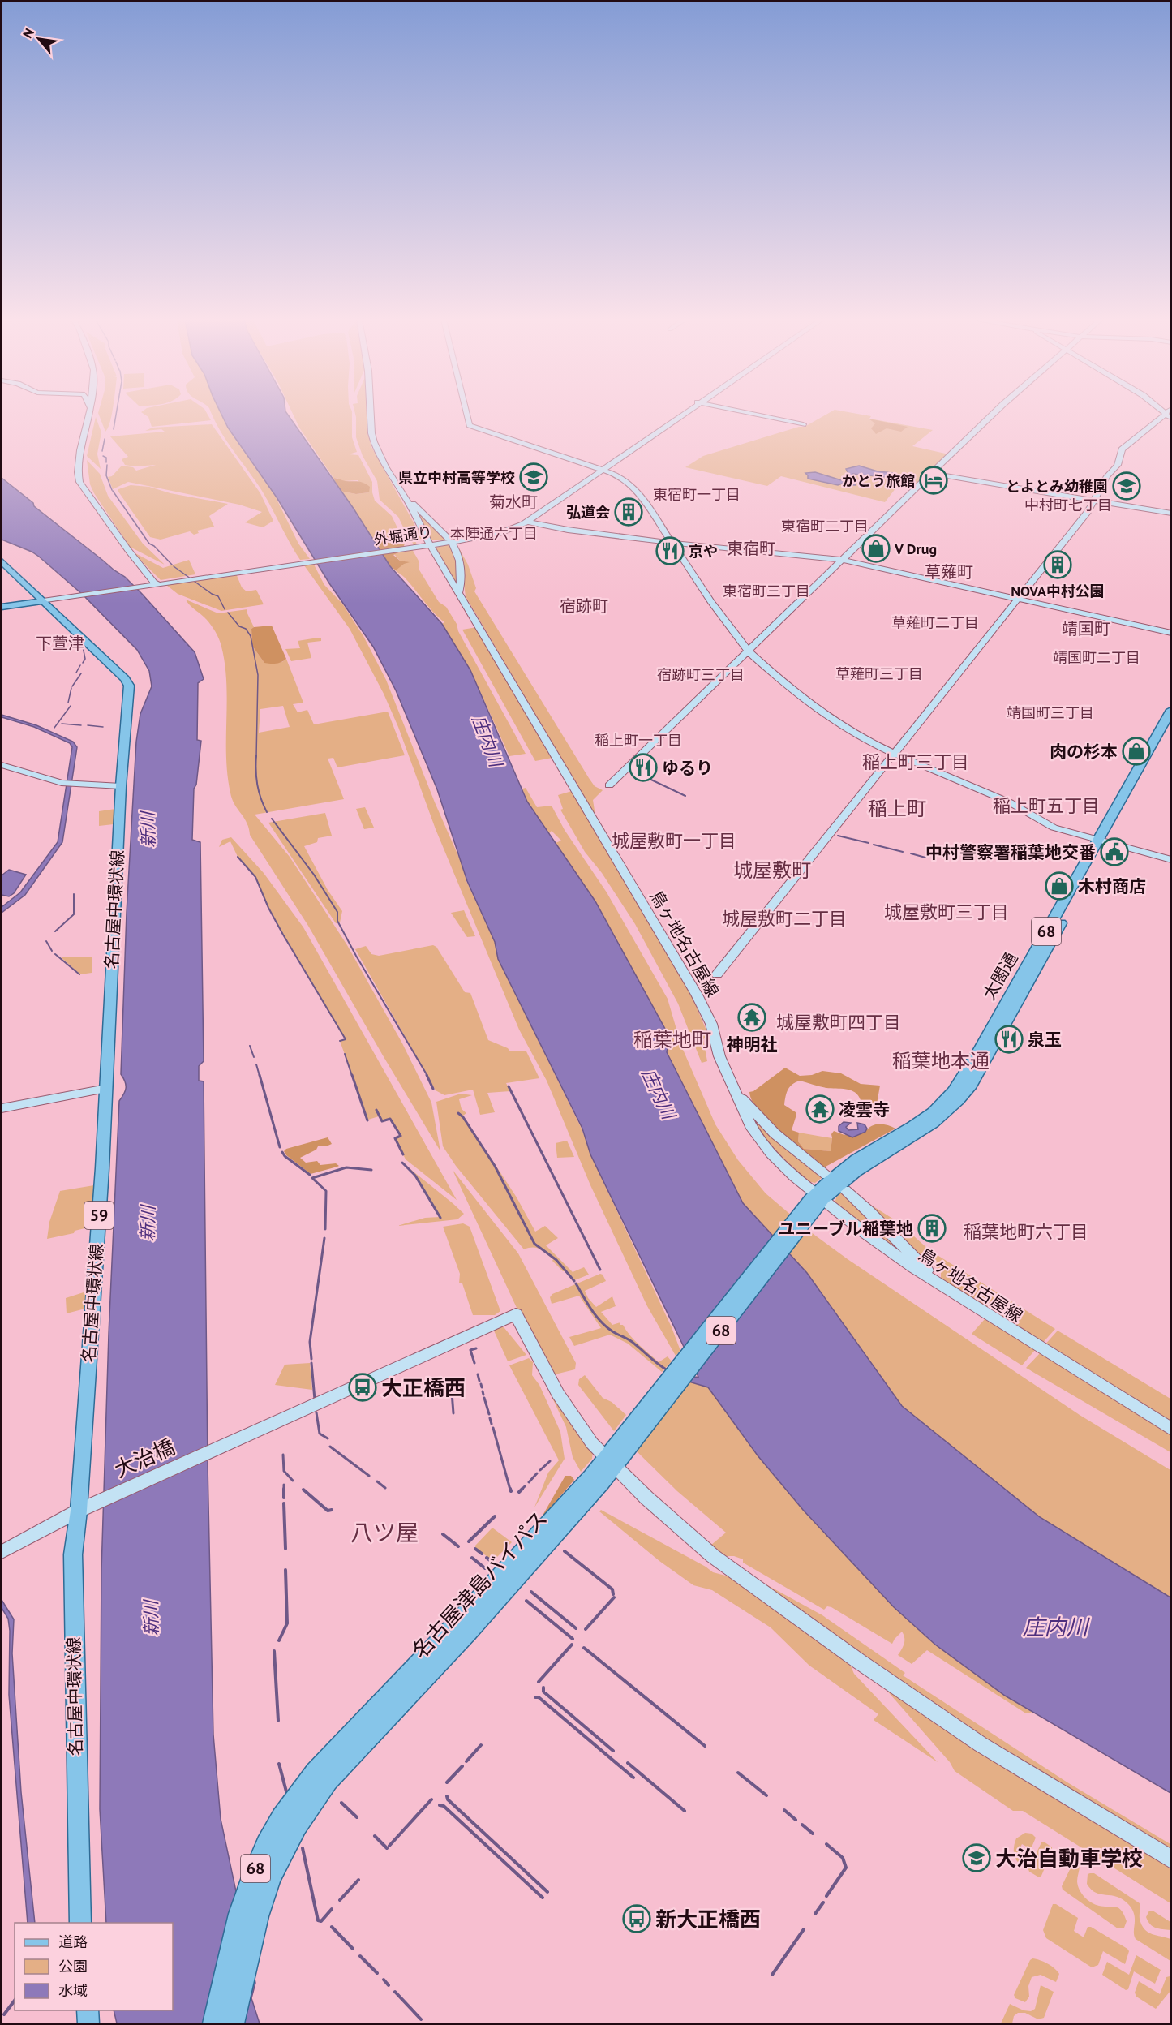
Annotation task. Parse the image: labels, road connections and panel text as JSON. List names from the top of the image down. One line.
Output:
{"streets":{"main road":["名古屋中環状線","68","太閤通","59","名古屋津島バイパス"],"street":["外堀通り","鳥ヶ地名古屋線","大治橋"]},"crossings":[["外堀通り","名古屋中環状線"],["外堀通り","鳥ヶ地名古屋線"],["名古屋中環状線","大治橋"],["68","名古屋津島バイパス"],["鳥ヶ地名古屋線","太閤通"],["太閤通","名古屋津島バイパス"],["大治橋","名古屋津島バイパス"]],"districts":["東宿町一丁目","菊水町","中村町七丁目","東宿町二丁目","本陣通六丁目","東宿町","草薙町","東宿町三丁目","宿跡町","草薙町二丁目","靖国町","下萱津","靖国町二丁目","草薙町三丁目","宿跡町三丁目","靖国町三丁目","稲上町一丁目","稲上町三丁目","稲上町五丁目","稲上町","城屋敷町一丁目","城屋敷町","城屋敷町三丁目","城屋敷町二丁目","城屋敷町四丁目","稲葉地町","稲葉地本通","稲葉地町六丁目","八ツ屋"],"water":["庄内川","新川"],"places":{"school or university":["県立中村高等学校","とよとみ幼稚園","大治自動車学校"],"hotel":["かとう旅館"],"building":["弘道会","NOVA中村公園","ユニーブル稲葉地"],"shop":["V Drug","肉の杉本","木村商店"],"restaurant":["京や","ゆるり","泉玉"],"public building":["中村警察署稲葉地交番"],"temple":["神明社","凌雲寺"],"bus stop":["大正橋西","新大正橋西"]},"legend":["道路","公園","水域"],"north":"top left"}
